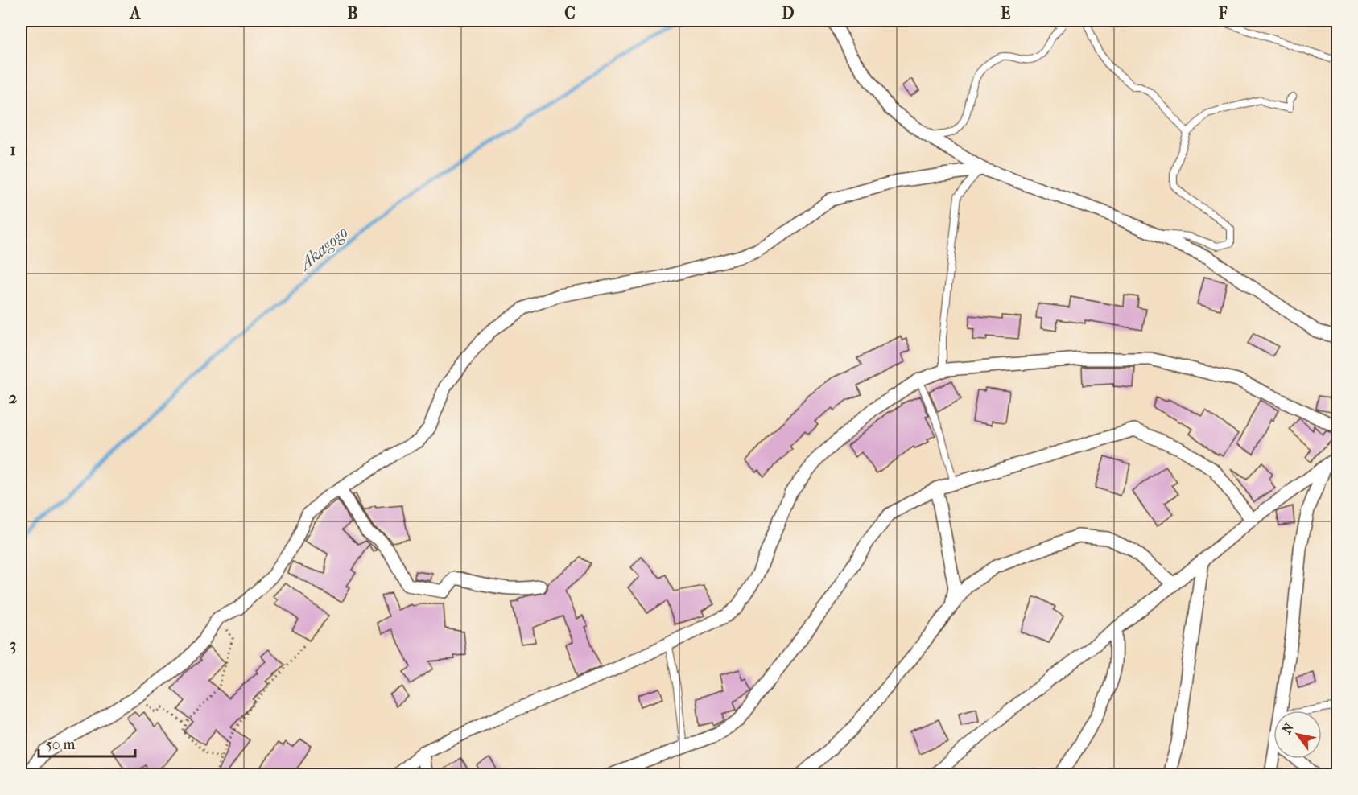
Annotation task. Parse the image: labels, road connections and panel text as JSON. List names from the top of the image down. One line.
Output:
{"water":["Akagogo"],"scale_bar":"50 m","north":"top left","grid":{"columns":["A","B","C","D","E","F"],"rows":["1","2","3"]}}
